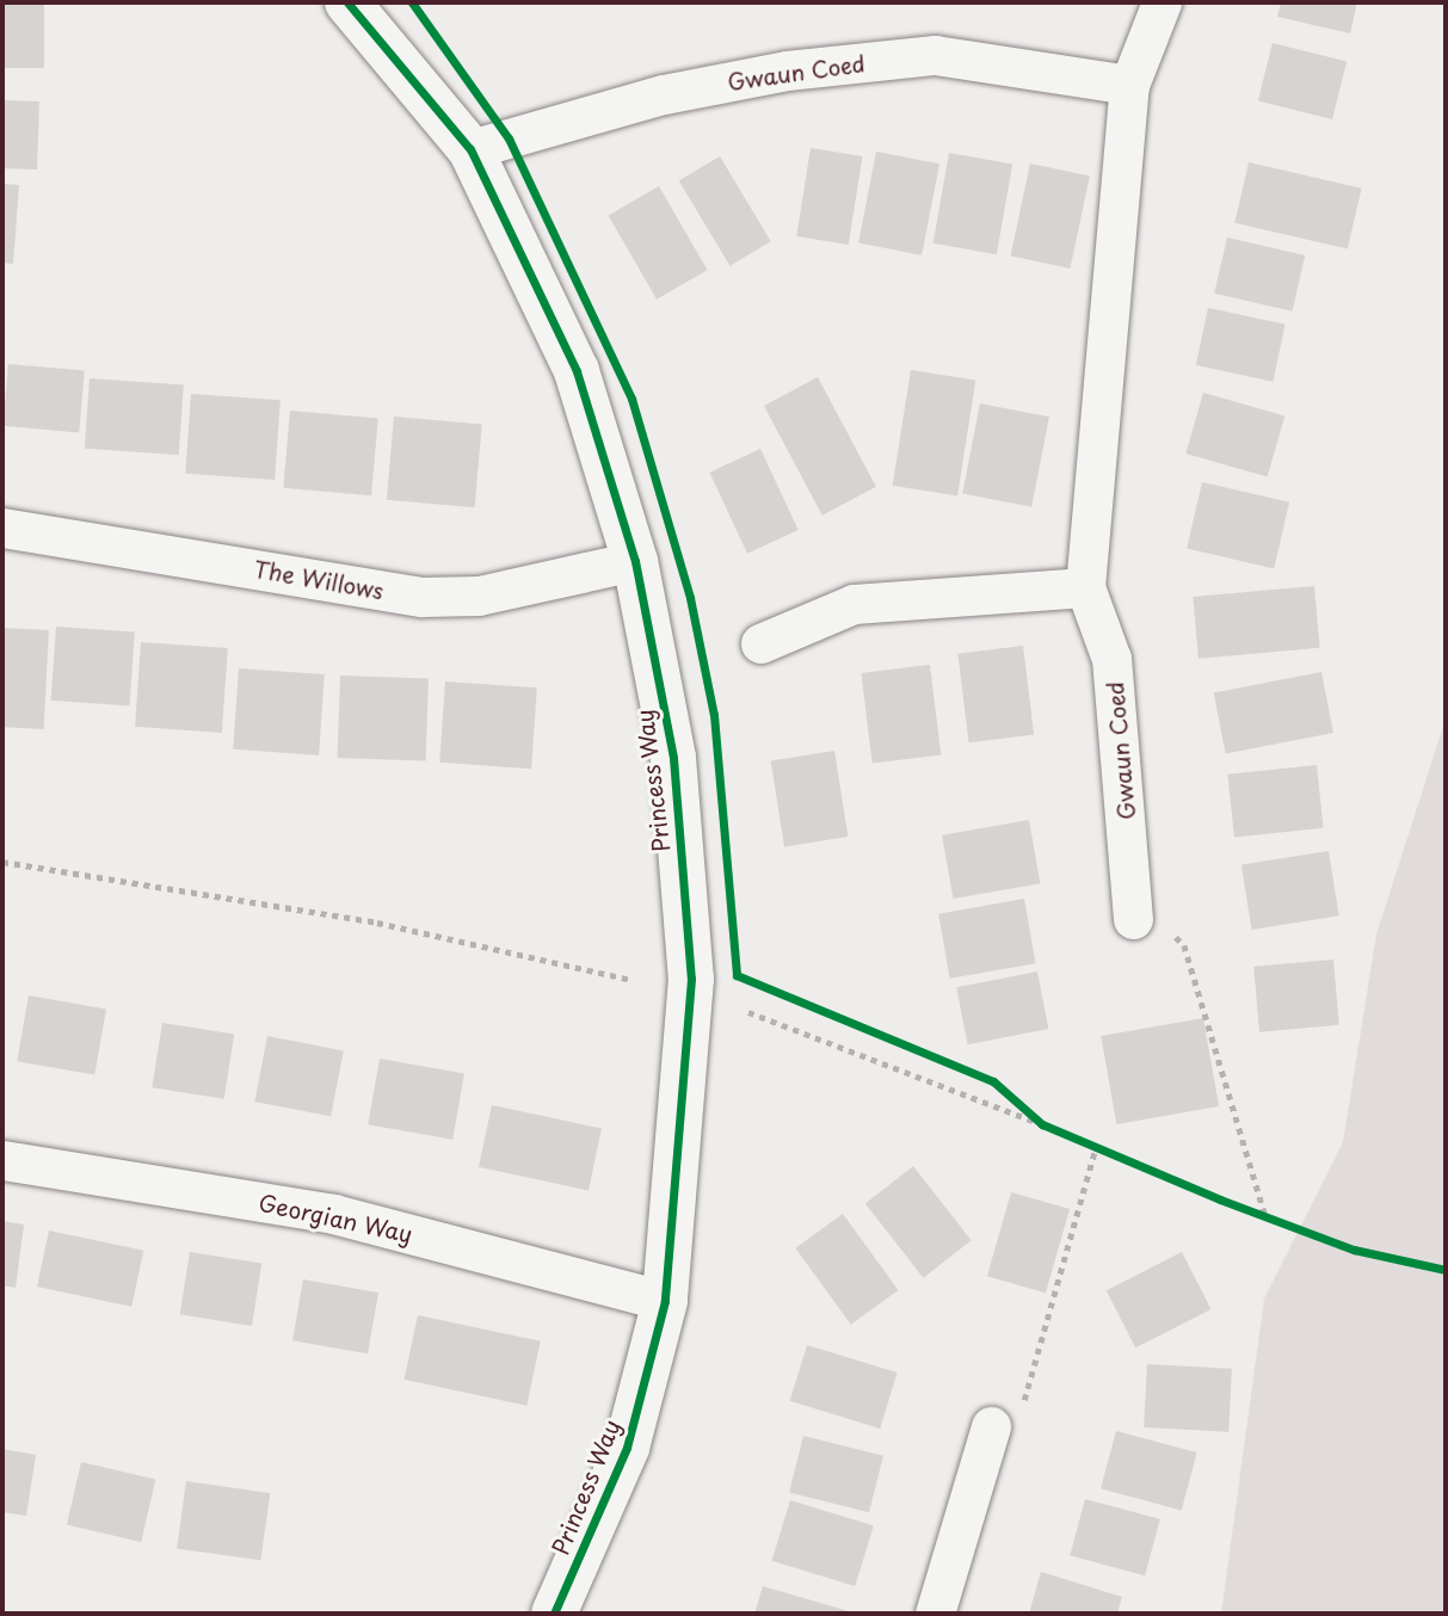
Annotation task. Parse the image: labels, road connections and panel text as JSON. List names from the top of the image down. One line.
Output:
{"streets":{"street":["Gwaun Coed","The Willows","Princess Way","Georgian Way"]},"crossings":[["Gwaun Coed","Princess Way"],["The Willows","Princess Way"],["Princess Way","Georgian Way"]]}
